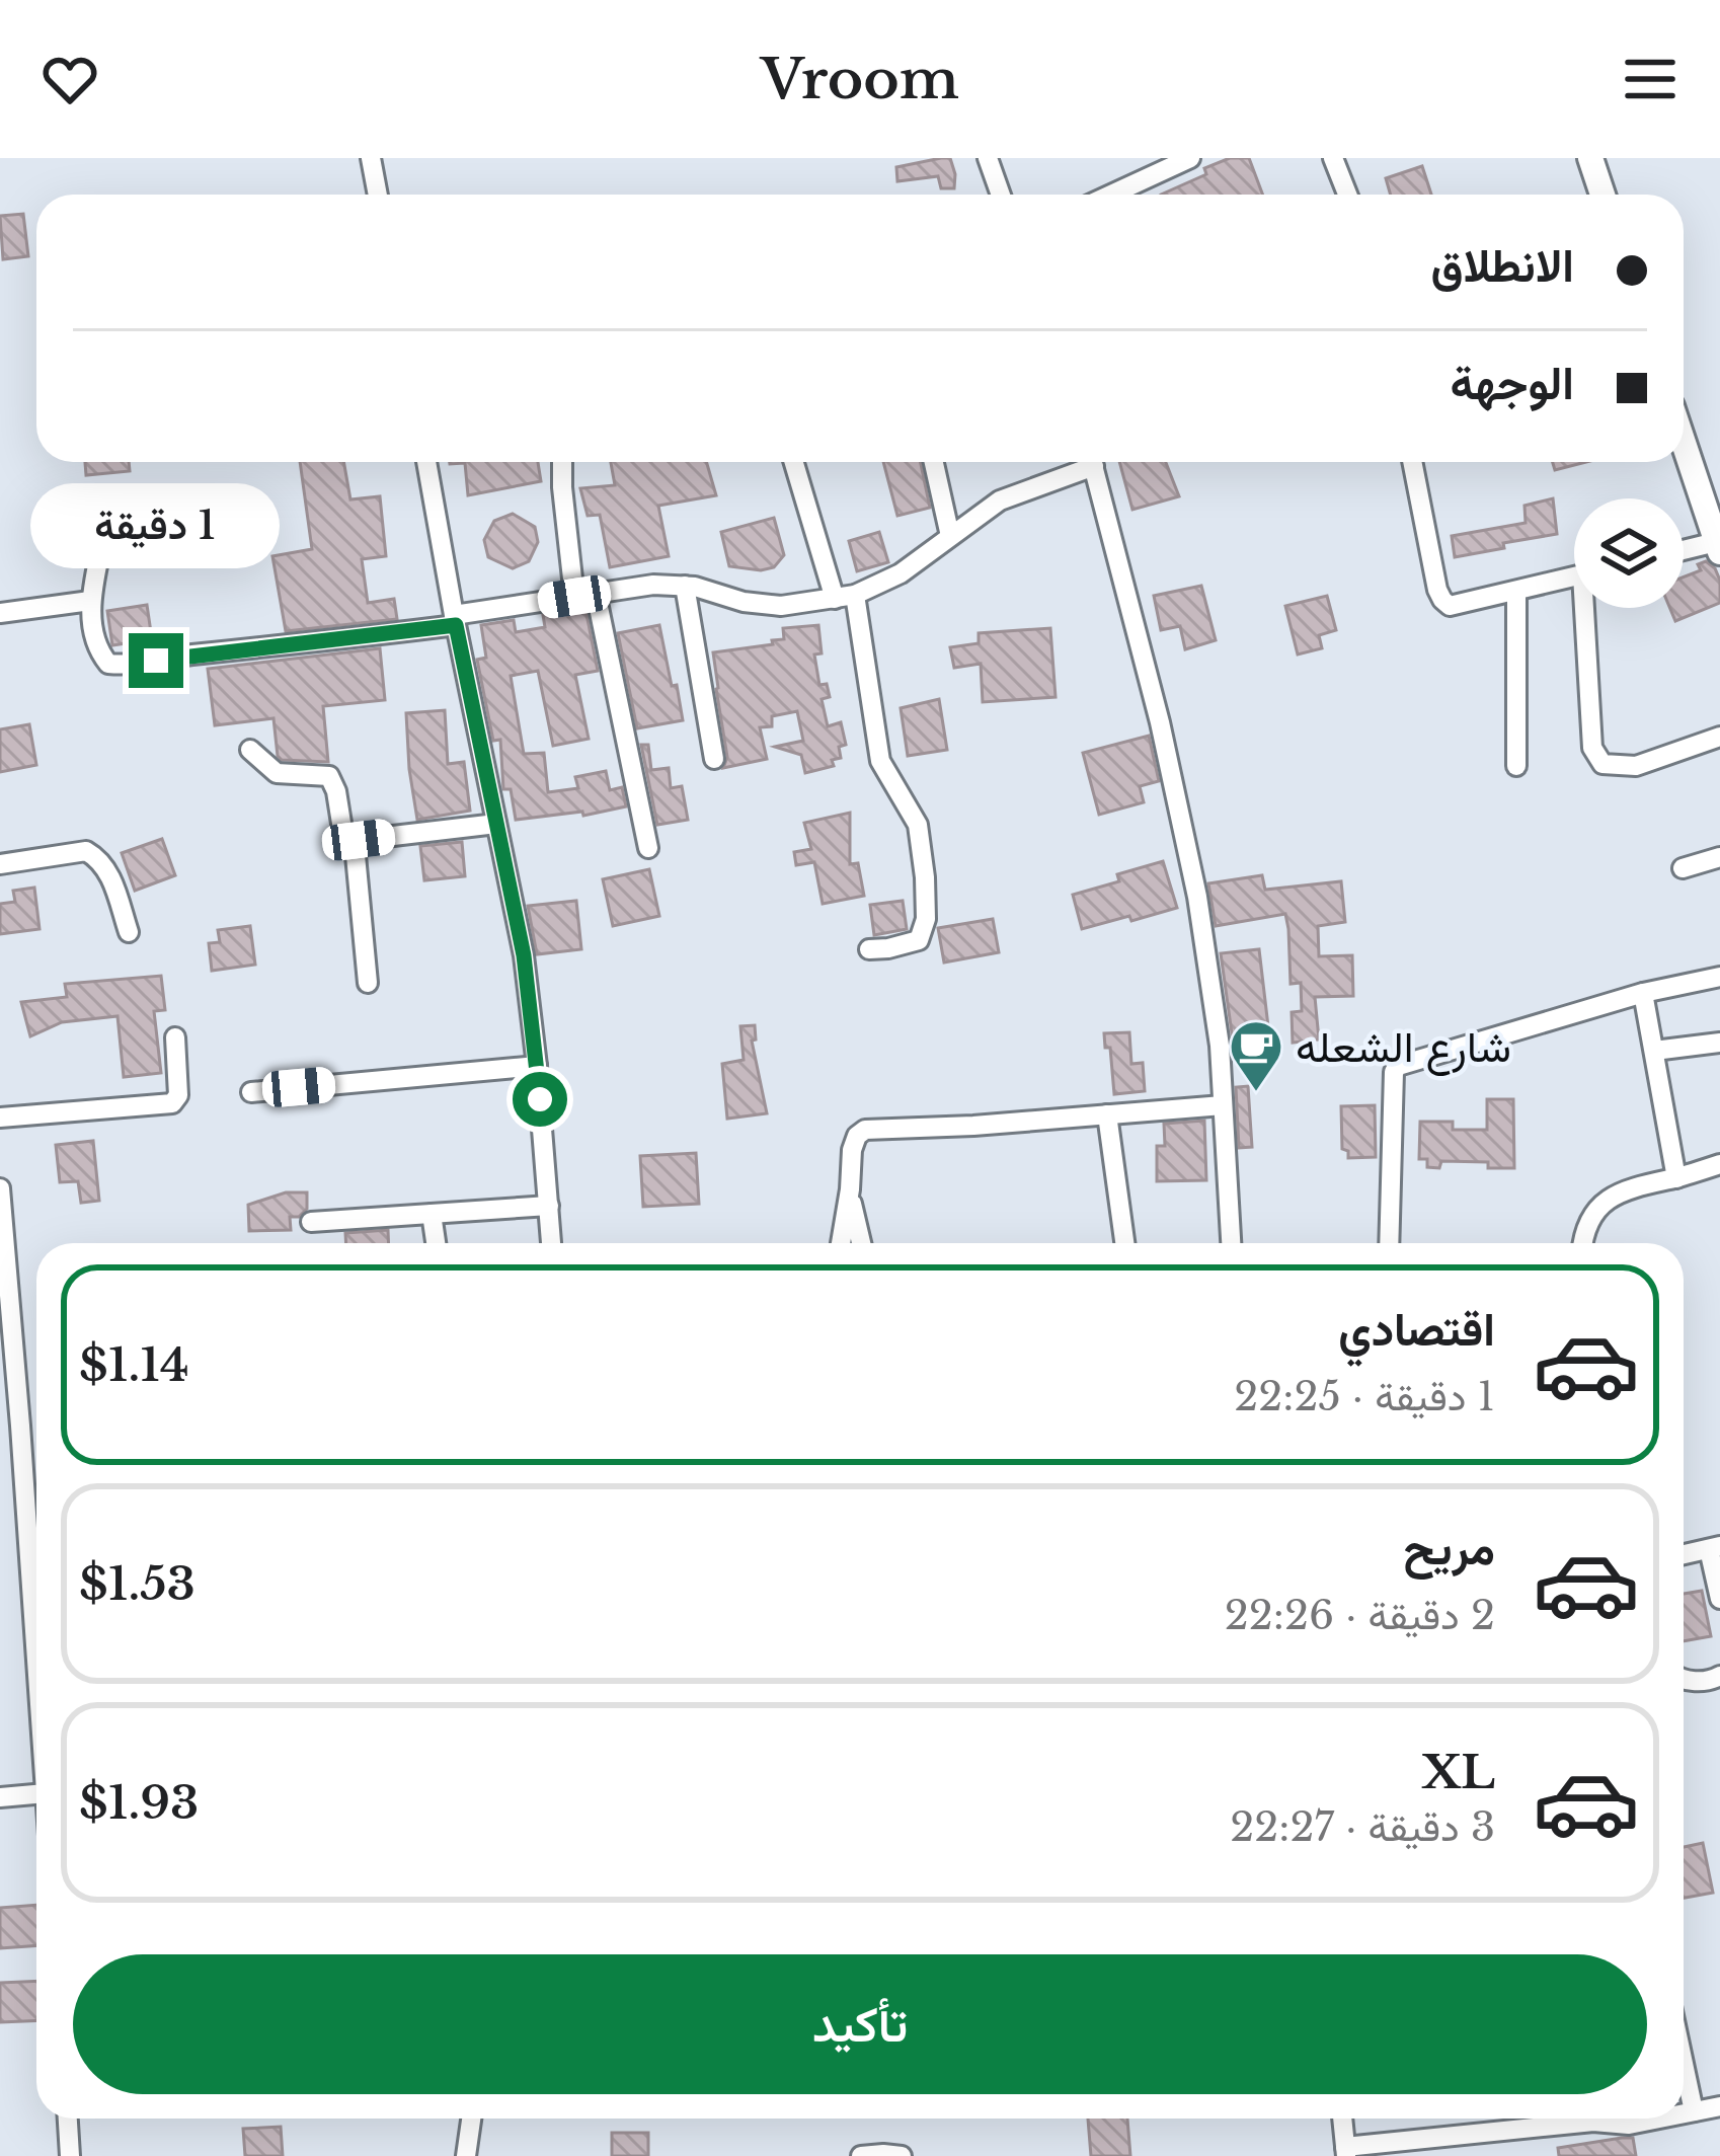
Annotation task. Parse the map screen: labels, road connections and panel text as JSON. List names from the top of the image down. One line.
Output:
{"places":{"cafe":["شارع الشعله"]},"page":{"header":"Vroom","banner":["الانطلاق","الوجهة"],"bubble":"1 دقيقة","list":[{"name":"اقتصادي","note":"1 دقيقة · 22:25","value":"$1.14"},{"name":"مريح","note":"2 دقيقة · 22:26","value":"$1.53"},{"name":"XL","note":"3 دقيقة · 22:27","value":"$1.93"}],"buttons":"تأكيد"}}
